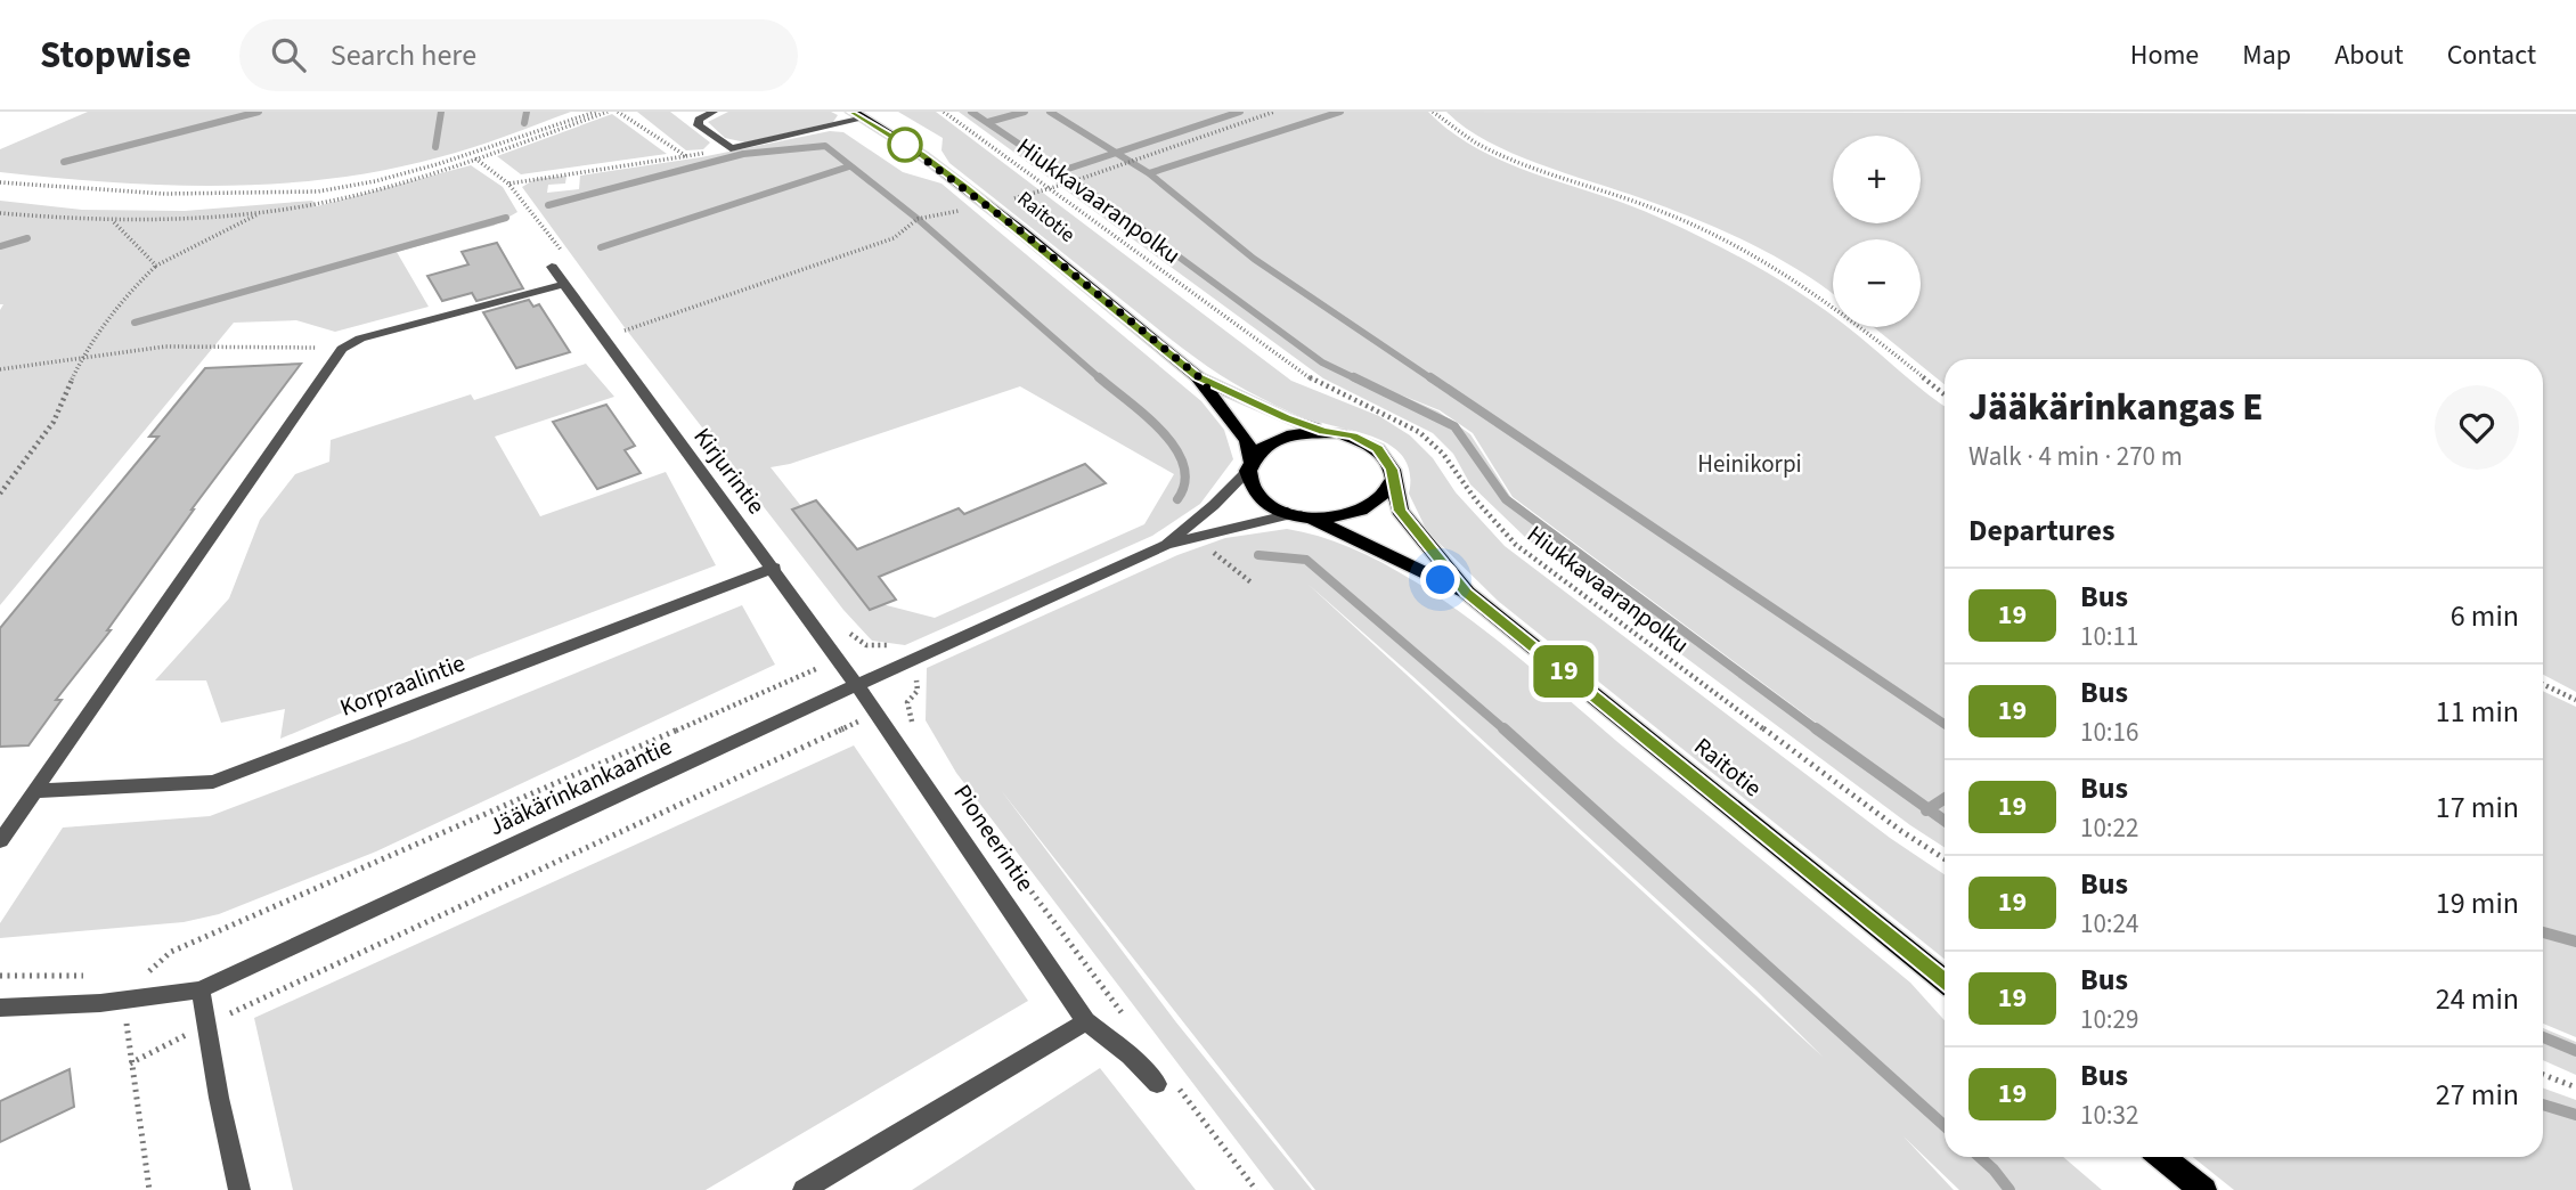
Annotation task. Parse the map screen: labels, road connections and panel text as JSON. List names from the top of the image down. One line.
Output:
{"streets":{"main road":["Raitotie"],"street":["Kirjurintie","Korpraalintie","Jääkärinkankaantie","Pioneerintie"],"path":["Hiukkavaaranpolku"]},"crossings":[["Raitotie","Jääkärinkankaantie"],["Kirjurintie","Korpraalintie"],["Kirjurintie","Jääkärinkankaantie"],["Kirjurintie","Pioneerintie"],["Jääkärinkankaantie","Pioneerintie"]],"parks":["Heinikorpi"],"lines":["bus line 19"],"page":{"header":"Stopwise","search":"Search here","nav":["Home","Map","About","Contact"],"on_map":"19","map_buttons":["+","−"],"heading":[["Jääkärinkangas E","Walk · 4 min · 270 m"],"Departures"],"list":[{"mark":"19","name":"Bus","note":"10:11","value":"6 min"},{"mark":"19","name":"Bus","note":"10:16","value":"11 min"},{"mark":"19","name":"Bus","note":"10:22","value":"17 min"},{"mark":"19","name":"Bus","note":"10:24","value":"19 min"},{"mark":"19","name":"Bus","note":"10:29","value":"24 min"},{"mark":"19","name":"Bus","note":"10:32","value":"27 min"}]}}
